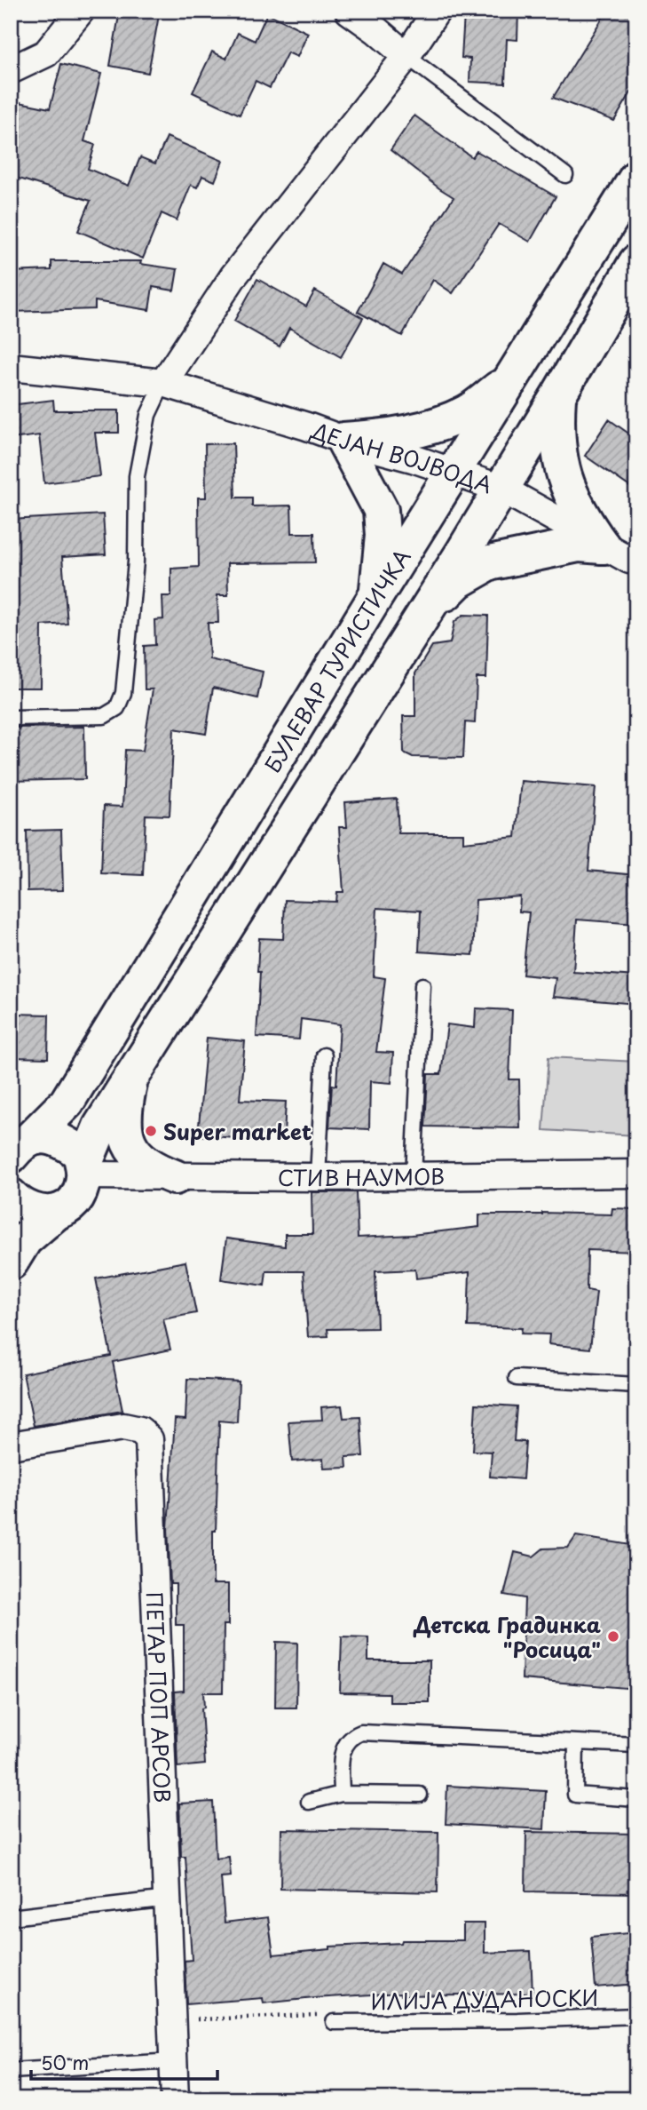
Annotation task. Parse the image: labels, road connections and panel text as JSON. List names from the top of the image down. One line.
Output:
{"streets":{"main road":["БУЛЕВАР ТУРИСТИЧКА"],"street":["ДЕЈАН ВОЈВОДА","СТИВ НАУМОВ","ПЕТАР ПОП АРСОВ"],"lane":["ИЛИЈА ДУДАНОСКИ"]},"crossings":[["ДЕЈАН ВОЈВОДА","БУЛЕВАР ТУРИСТИЧКА"]],"places":["Super market","Детска Градинка \"Росица\""],"scale_bar":"50 m"}
